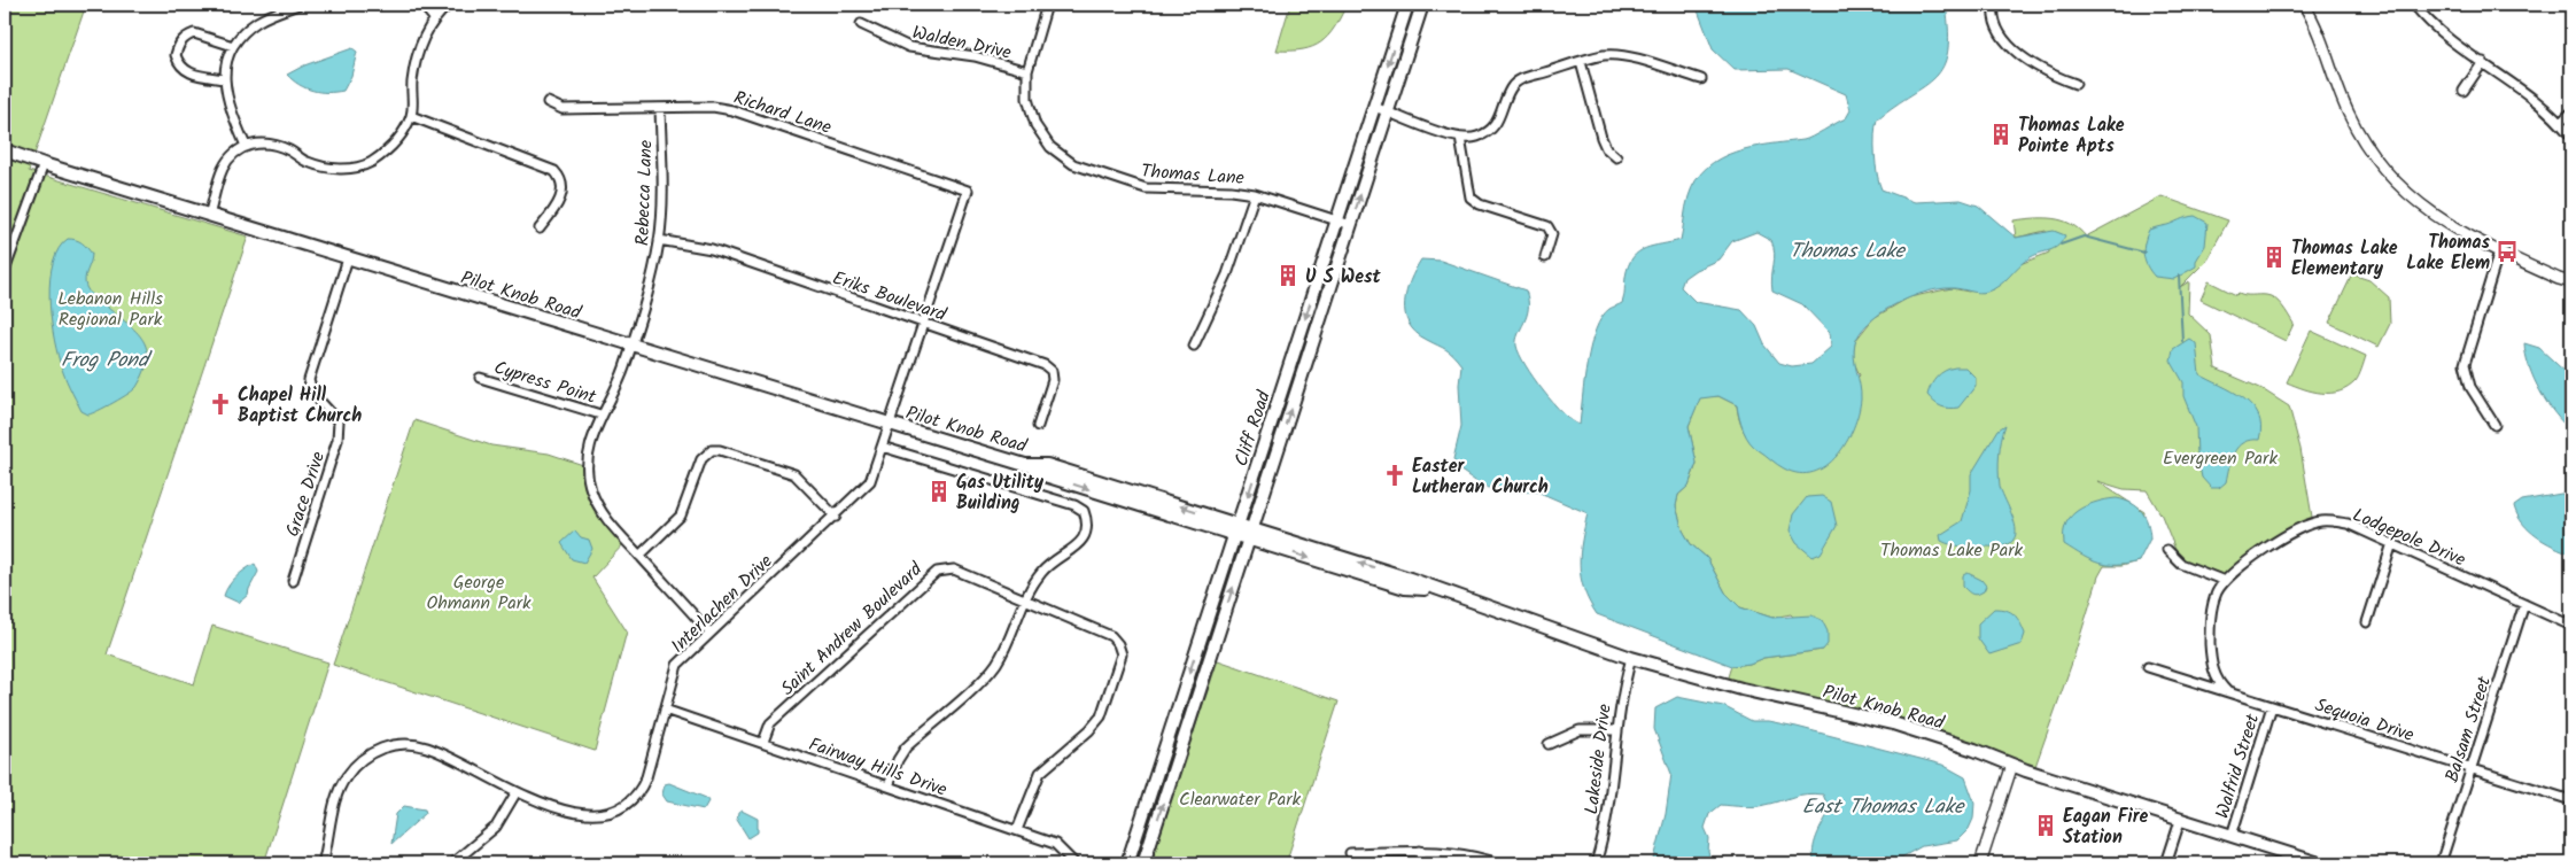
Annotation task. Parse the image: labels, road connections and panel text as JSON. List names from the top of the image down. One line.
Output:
{"streets":{"main road":["Pilot Knob Road","Cliff Road"],"street":["Walden Drive","Richard Lane","Thomas Lane","Rebecca Lane","Eriks Boulevard","Cypress Point","Grace Drive","Lodgepole Drive","Interlachen Drive","Saint Andrew Boulevard","Sequoia Drive","Balsam Street","Lakeside Drive","Fairway Hills Drive","Walfrid Street"]},"crossings":[["Walden Drive","Thomas Lane"],["Richard Lane","Rebecca Lane"],["Richard Lane","Interlachen Drive"],["Thomas Lane","Cliff Road"],["Rebecca Lane","Pilot Knob Road"],["Rebecca Lane","Eriks Boulevard"],["Rebecca Lane","Cypress Point"],["Rebecca Lane","Interlachen Drive"],["Pilot Knob Road","Cliff Road"],["Pilot Knob Road","Grace Drive"],["Pilot Knob Road","Interlachen Drive"],["Pilot Knob Road","Lakeside Drive"],["Pilot Knob Road","Walfrid Street"],["Eriks Boulevard","Interlachen Drive"],["Lodgepole Drive","Sequoia Drive"],["Lodgepole Drive","Balsam Street"],["Interlachen Drive","Fairway Hills Drive"],["Saint Andrew Boulevard","Fairway Hills Drive"],["Sequoia Drive","Balsam Street"],["Sequoia Drive","Walfrid Street"]],"water":["Thomas Lake","Frog Pond","East Thomas Lake"],"parks":["Lebanon Hills Regional Park","Evergreen Park","Thomas Lake Park","George Ohmann Park","Clearwater Park"],"places":{"building":["Thomas Lake Pointe Apts","Thomas Lake Elementary","U S West","Gas Utility Building","Eagan Fire Station"],"bus stop":["Thomas Lake Elem"],"church":["Chapel Hill Baptist Church","Easter Lutheran Church"]}}
